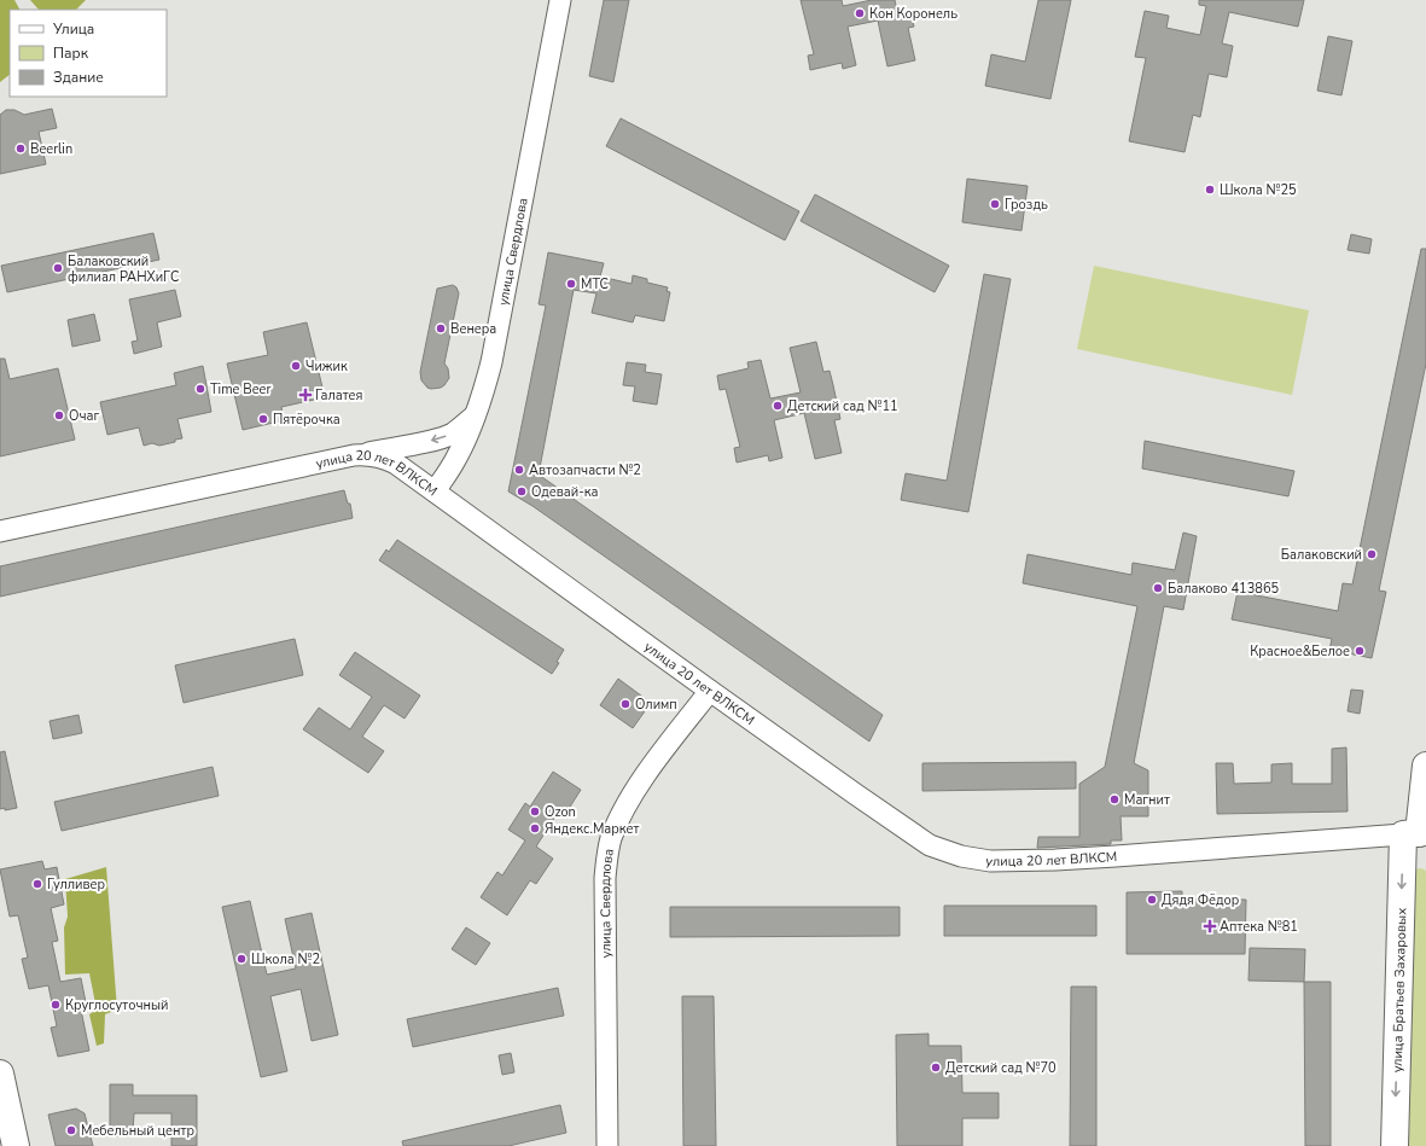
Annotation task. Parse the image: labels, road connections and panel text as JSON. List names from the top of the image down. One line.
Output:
{"streets":{"main road":["улица Братьев Захаровых"],"street":["улица Свердлова","улица 20 лет ВЛКСМ"]},"crossings":[["улица Свердлова","улица 20 лет ВЛКСМ"],["улица 20 лет ВЛКСМ","улица Братьев Захаровых"]],"one_way":["улица Братьев Захаровых"],"places":{"other":["Кон Коронель","Beerlin","Школа №25","Гроздь","Балаковский филиал РАНХиГС","МТС","Венера","Чижик","Time Beer","Детский сад №11","Очаг","Пятёрочка","Автозапчасти №2","Одевай-ка","Балаковский","Балаково 413865","Красное&Белое","Олимп","Магнит","Ozon","Яндекс.Маркет","Гулливер","Дядя Фёдор","Школа №2","Круглосуточный","Детский сад №70","Мебельный центр"],"health":["Галатея","Аптека №81"]},"legend":["Улица","Парк","Здание"]}
